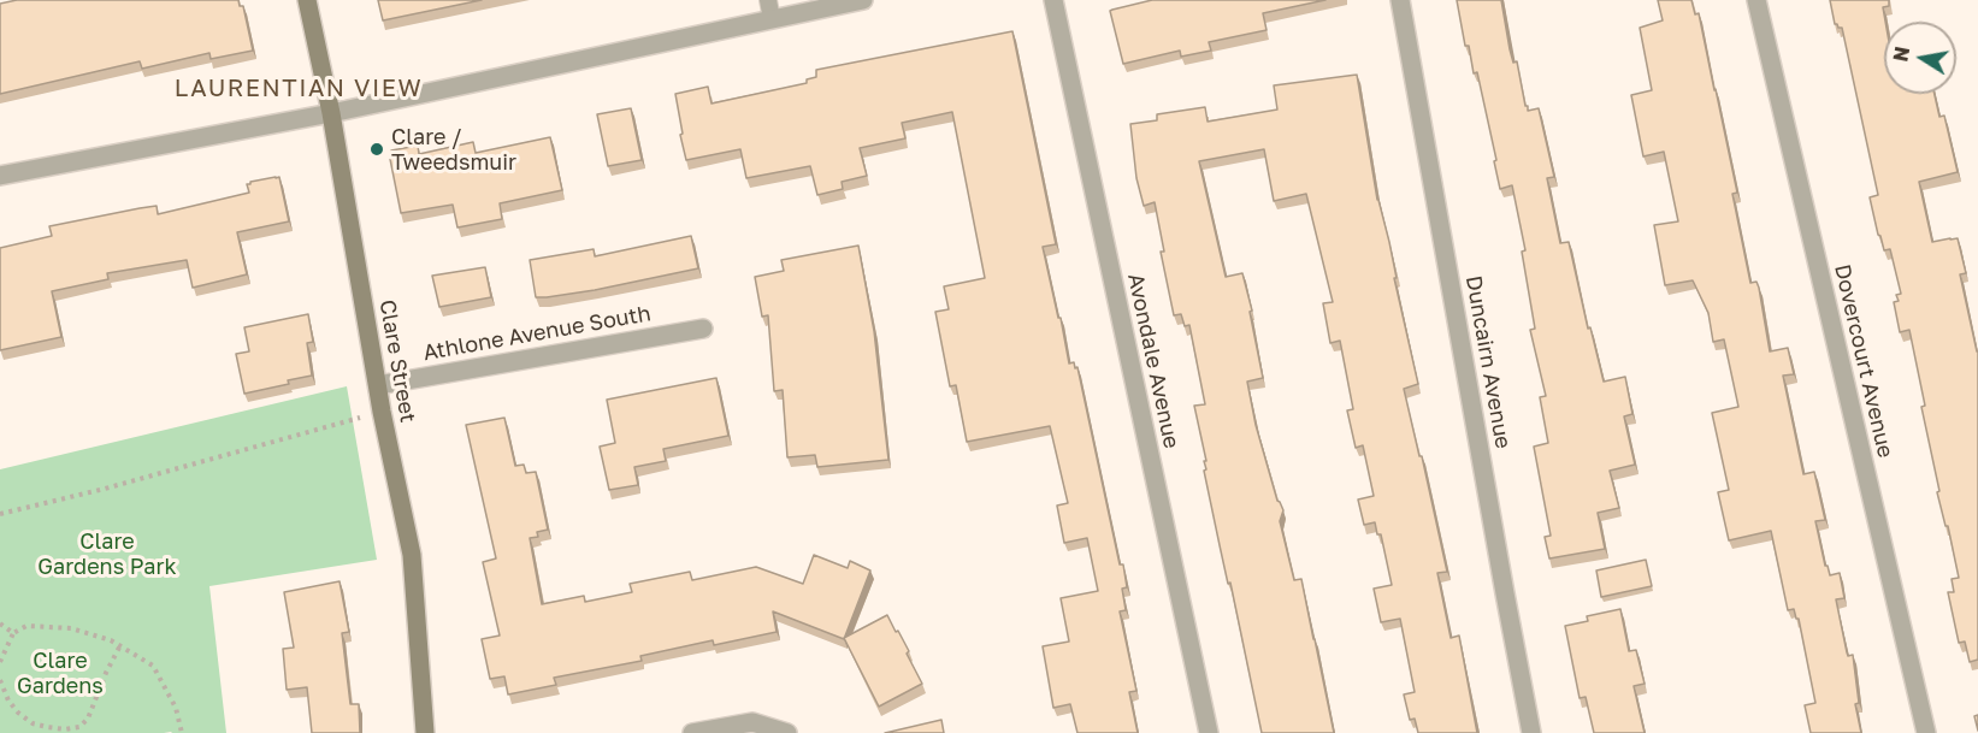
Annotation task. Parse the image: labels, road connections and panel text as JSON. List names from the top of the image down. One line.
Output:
{"streets":{"street":["Athlone Avenue South","Clare Street","Avondale Avenue","Dovercourt Avenue","Duncairn Avenue"]},"crossings":[["Athlone Avenue South","Clare Street"]],"districts":["LAURENTIAN VIEW"],"parks":["Clare Gardens Park","Clare Gardens"],"places":["Clare / Tweedsmuir"],"north":"left"}
